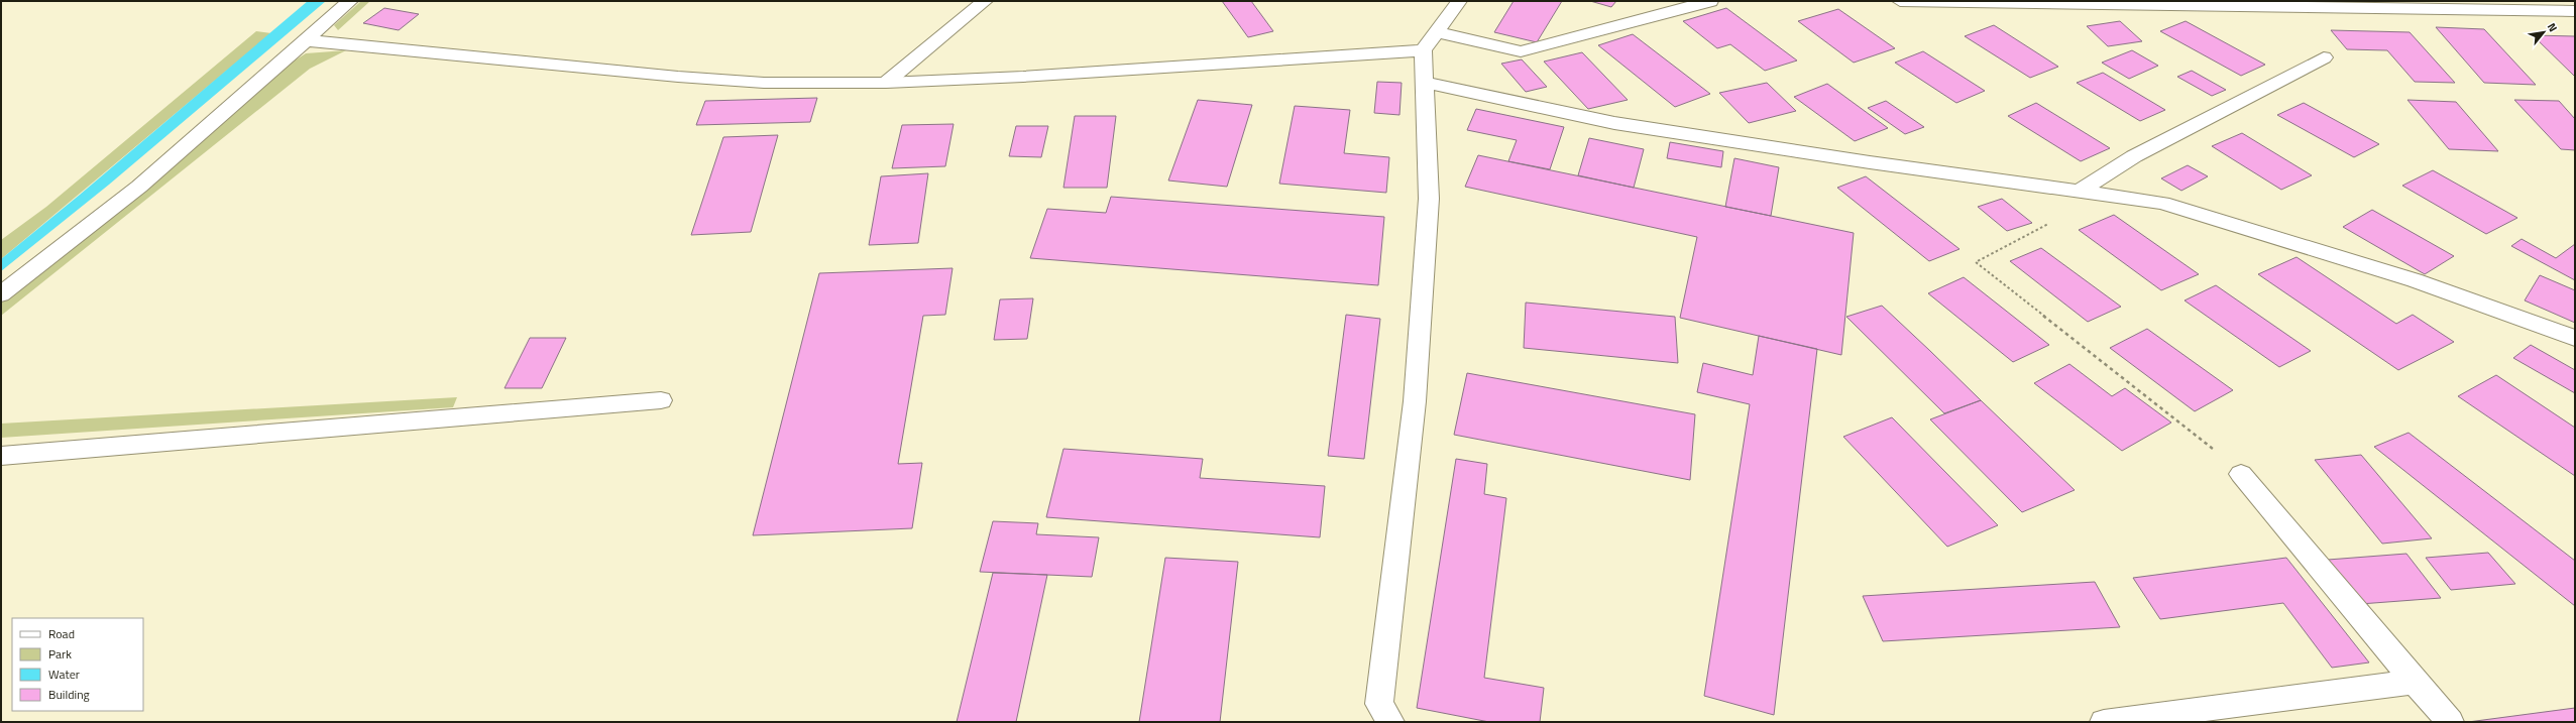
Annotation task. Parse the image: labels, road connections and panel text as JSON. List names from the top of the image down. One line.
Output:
{"legend":["Road","Park","Water","Building"],"north":"top right"}
